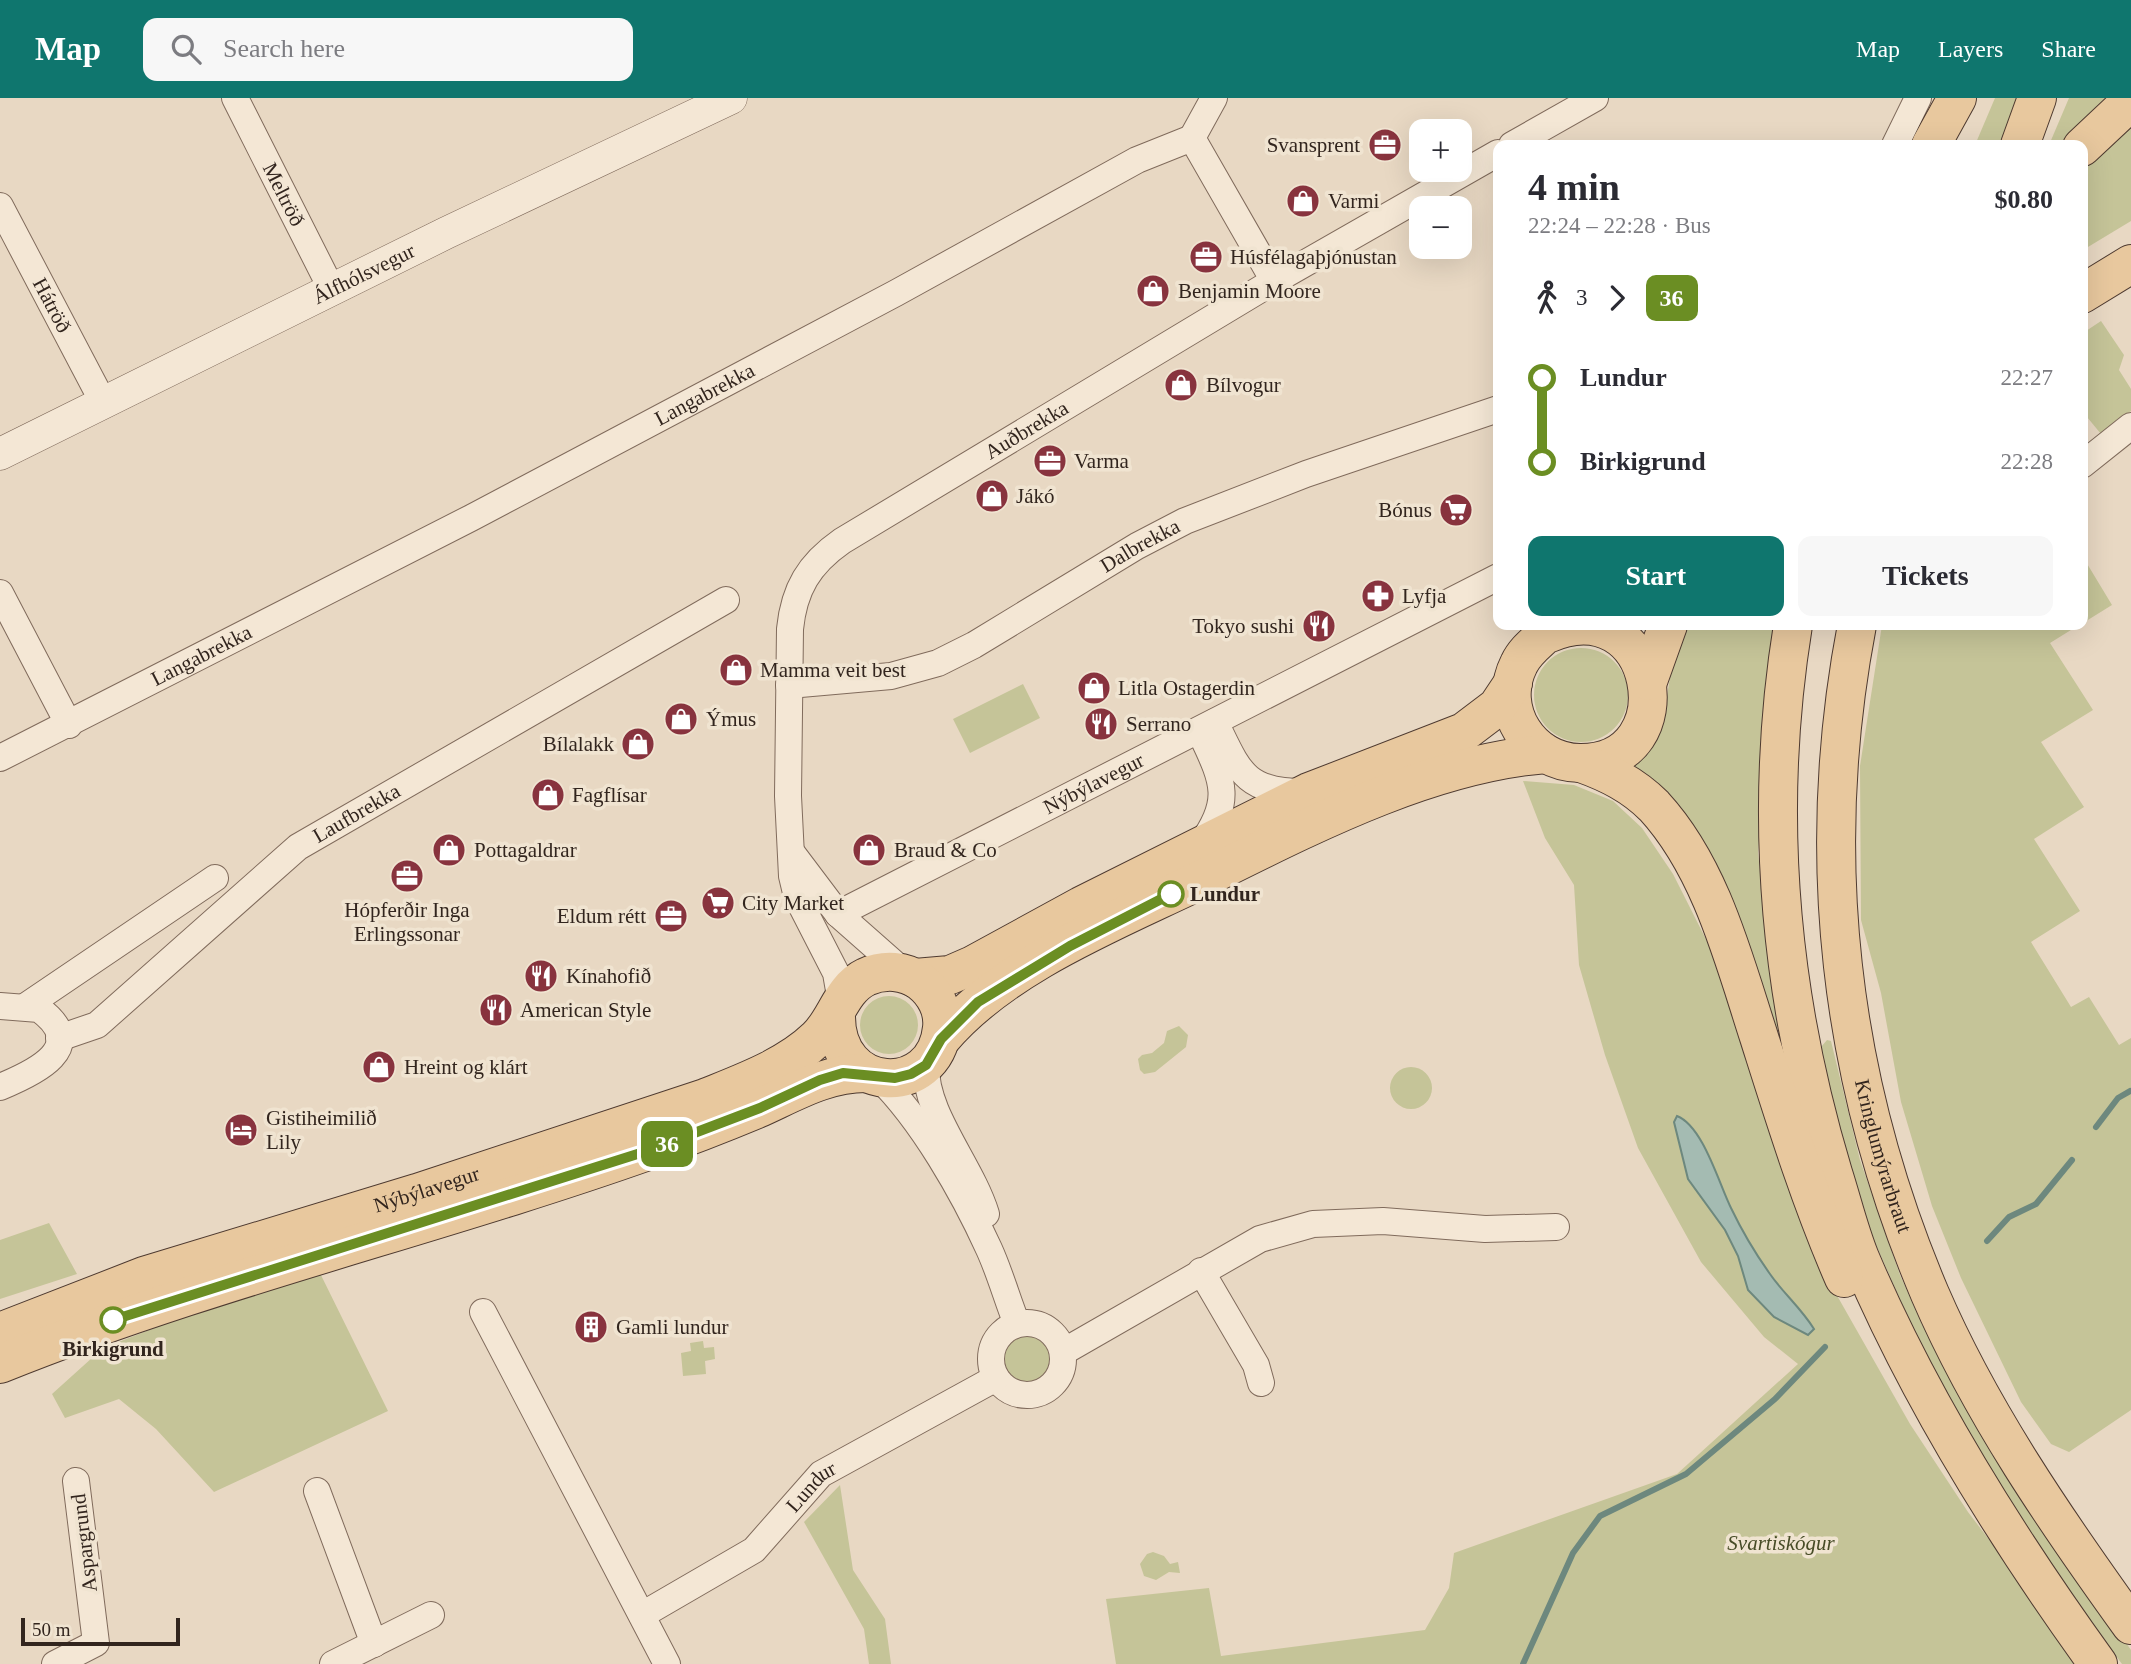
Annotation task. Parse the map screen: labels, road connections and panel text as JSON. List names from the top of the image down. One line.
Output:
{"streets":{"main road":["Nýbýlavegur","Kringlumýrarbraut"],"street":["Meltröð","Álfhólsvegur","Hátröð","Langabrekka","Auðbrekka","Dalbrekka","Laufbrekka","Lundur","Aspargrund"]},"crossings":[["Meltröð","Álfhólsvegur"],["Álfhólsvegur","Hátröð"],["Auðbrekka","Dalbrekka"],["Auðbrekka","Nýbýlavegur"]],"parks":["Svartiskógur"],"places":{"office":["Svansprent","Húsfélagaþjónustan","Varma","Hópferðir Inga Erlingssonar","Eldum rétt"],"shop":["Varmi","Benjamin Moore","Bílvogur","Jákó","Mamma veit best","Litla Ostagerdin","Ýmus","Bílalakk","Fagflísar","Pottagaldrar","Braud & Co","Hreint og klárt"],"supermarket":["Bónus","City Market"],"pharmacy":["Lyfja"],"restaurant":["Tokyo sushi","Serrano","Kínahofið","American Style"],"other":["Lundur","Birkigrund"],"hotel":["Gistiheimilið Lily"],"building":["Gamli lundur"]},"lines":["bus line 36"],"scale_bar":"50 m","page":{"header":"Map","search":"Search here","nav":["Map","Layers","Share"],"on_map":"36","map_buttons":["+","−"],"heading":["4 min","22:24 – 22:28 · Bus","$0.80"],"legs":["3","36"],"list":[{"name":"Lundur","value":"22:27"},{"name":"Birkigrund","value":"22:28"}],"buttons":["Start","Tickets"],"scale":"50 m"}}
